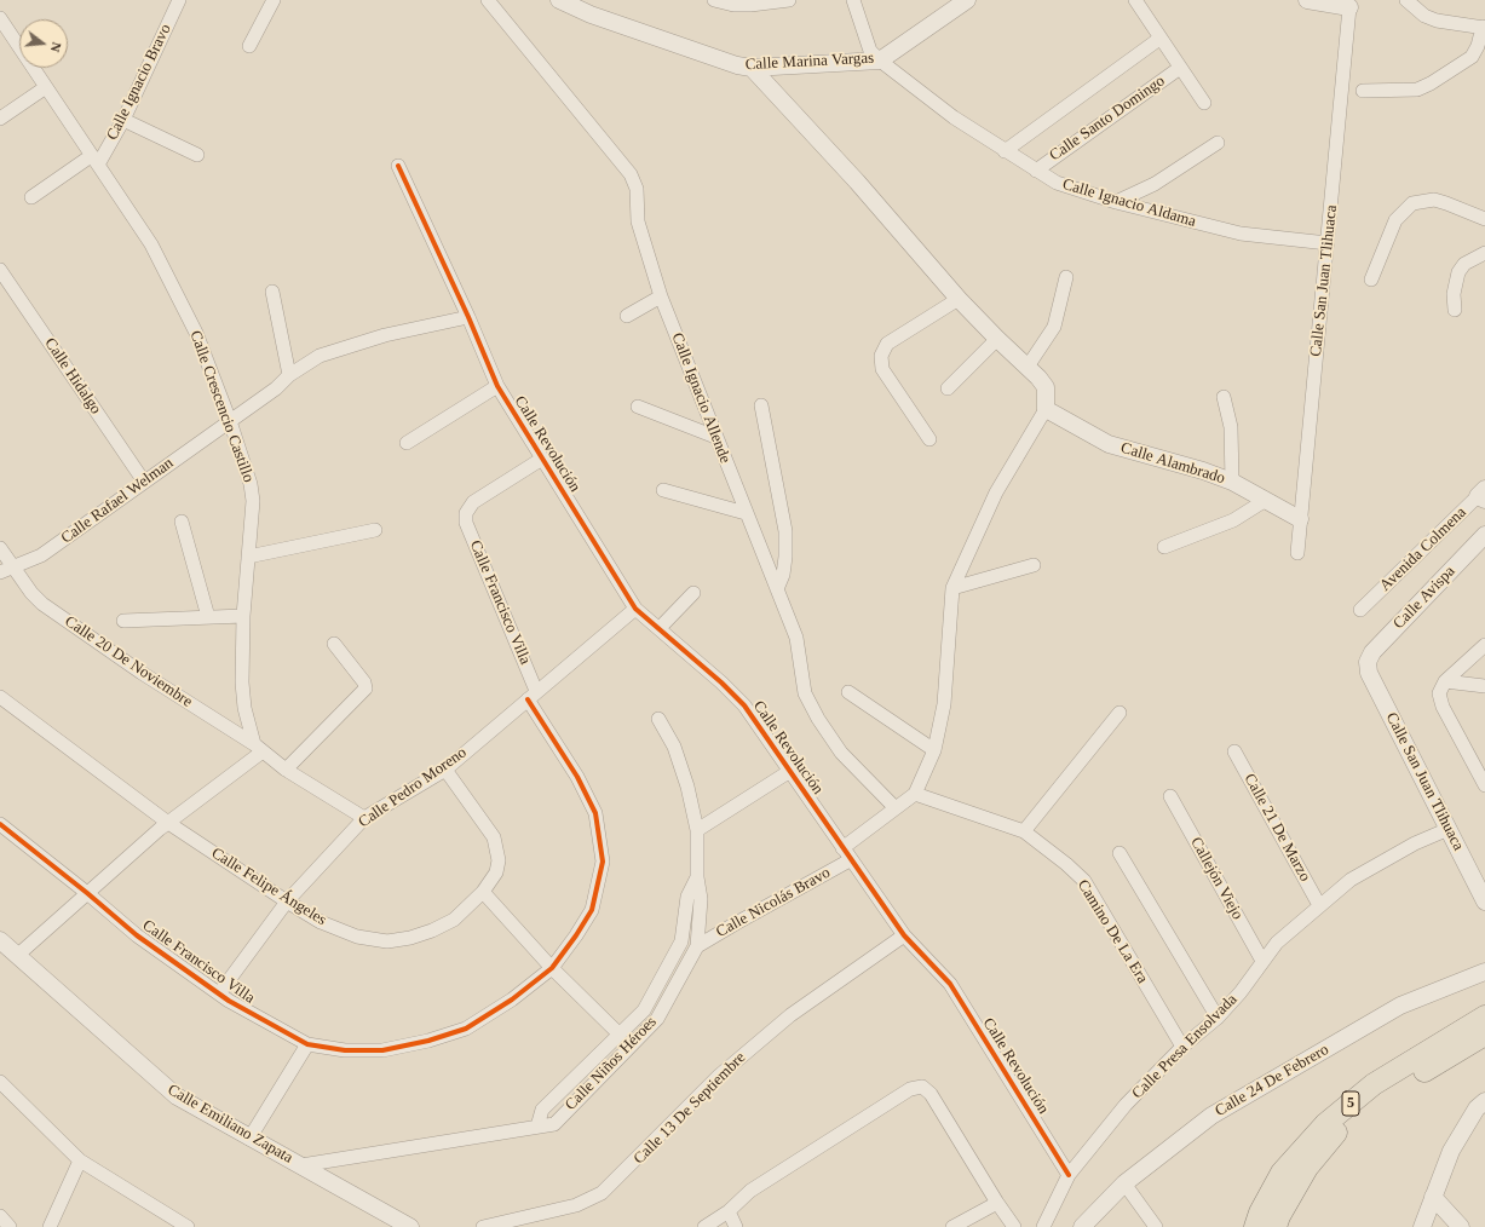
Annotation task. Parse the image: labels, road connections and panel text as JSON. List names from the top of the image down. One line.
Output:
{"streets":{"main road":["5"],"street":["Calle Marina Vargas","Calle Ignacio Bravo","Calle Santo Domingo","Calle Ignacio Aldama","Calle San Juan Tlihuaca","Calle Hidalgo","Calle Ignacio Allende","Calle Crescencio Castillo","Calle Revolución","Calle Alambrado","Calle Rafael Welman","Avenida Colmena","Calle Avispa","Calle Francisco Villa","Calle 20 De Noviembre","Calle Pedro Moreno","Calle 21 De Marzo","Callejón Viejo","Calle Felipe Ángeles","Calle Nicolás Bravo","Camino De La Era","Calle Presa Ensolvada","Calle Niños Héroes","Calle 24 De Febrero","Calle 13 De Septiembre","Calle Emiliano Zapata"]},"crossings":[["Calle Marina Vargas","Calle Ignacio Aldama"],["Calle Ignacio Bravo","Calle Crescencio Castillo"],["Calle Santo Domingo","Calle Ignacio Aldama"],["Calle Ignacio Aldama","Calle San Juan Tlihuaca"],["Calle San Juan Tlihuaca","Calle Alambrado"],["Calle San Juan Tlihuaca","Calle Avispa"],["Calle San Juan Tlihuaca","Calle Presa Ensolvada"],["Calle Hidalgo","Calle Rafael Welman"],["Calle Ignacio Allende","Calle Nicolás Bravo"],["Calle Crescencio Castillo","Calle Rafael Welman"],["Calle Crescencio Castillo","Calle 20 De Noviembre"],["Calle Revolución","Calle Rafael Welman"],["Calle Revolución","Calle Francisco Villa"],["Calle Revolución","Calle Pedro Moreno"],["Calle Revolución","Calle Nicolás Bravo"],["Calle Revolución","Calle Presa Ensolvada"],["Calle Revolución","Calle 13 De Septiembre"],["Calle Rafael Welman","Calle 20 De Noviembre"],["Calle Francisco Villa","Calle Pedro Moreno"],["Calle Pedro Moreno","Calle Felipe Ángeles"],["Calle 21 De Marzo","Calle Presa Ensolvada"],["Callejón Viejo","Calle Presa Ensolvada"],["Calle Nicolás Bravo","Camino De La Era"],["Calle Nicolás Bravo","Calle Niños Héroes"],["Camino De La Era","Calle Presa Ensolvada"],["Calle Niños Héroes","Calle Emiliano Zapata"]],"north":"right"}
